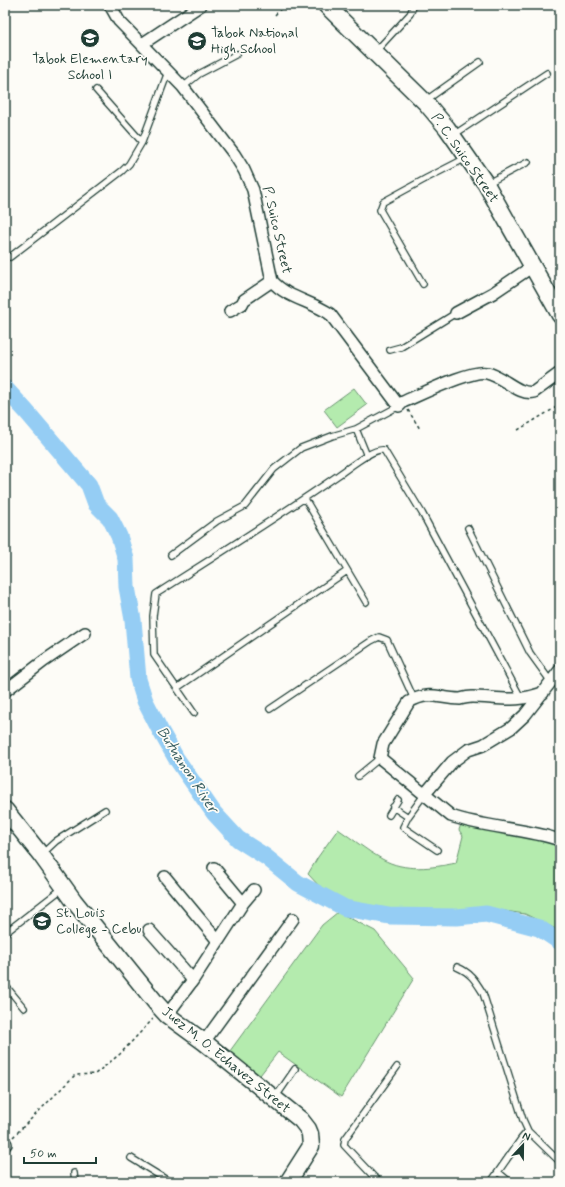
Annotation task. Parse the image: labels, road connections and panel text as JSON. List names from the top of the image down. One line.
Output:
{"streets":{"street":["P. C. Suico Street","P. Suico Street","Juez M. O. Echavez Street"]},"water":["Butuanon River"],"places":{"school or university":["Tabok Elementary School I","Tabok National High School","St. Louis College - Cebu"]},"scale_bar":"50 m","north":"top"}
